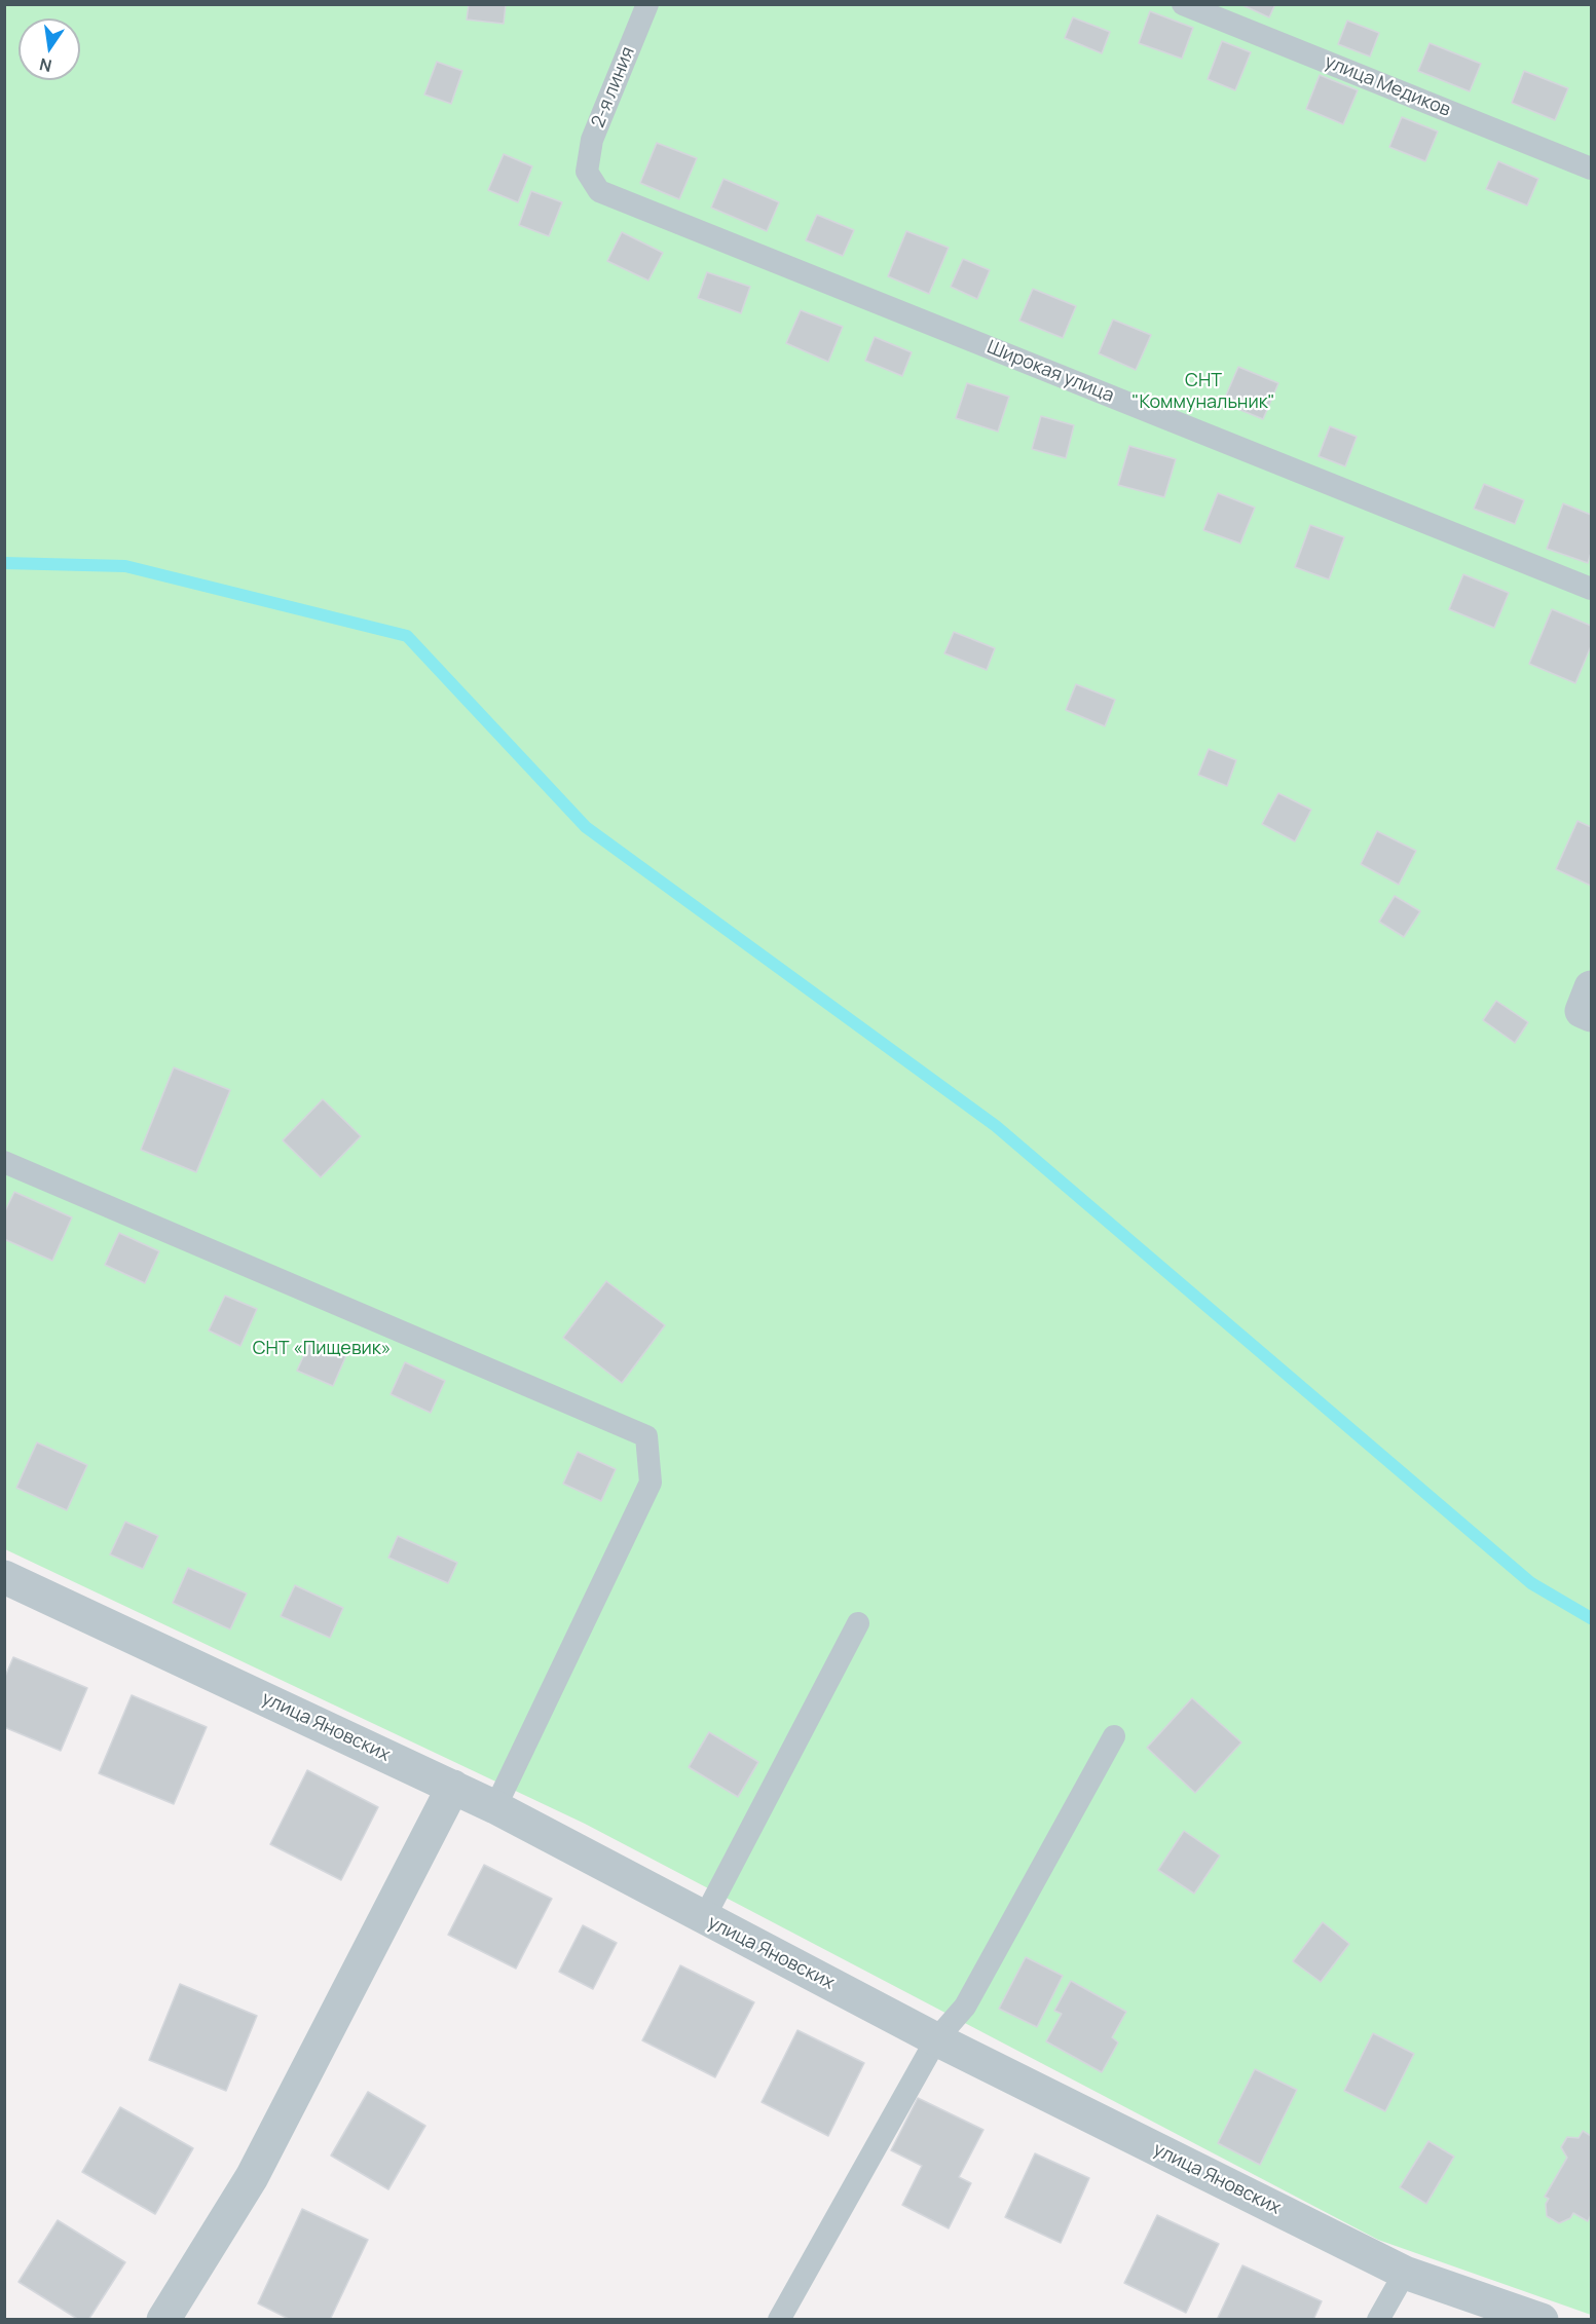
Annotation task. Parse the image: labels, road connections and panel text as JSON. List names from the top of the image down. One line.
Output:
{"streets":{"street":["улица Яновских"],"lane":["улица Медиков","2-я линия","Широкая улица"]},"crossings":[["2-я линия","Широкая улица"]],"parks":["СНТ \"Коммунальник\"","СНТ «Пищевик»"],"north":"bottom"}
